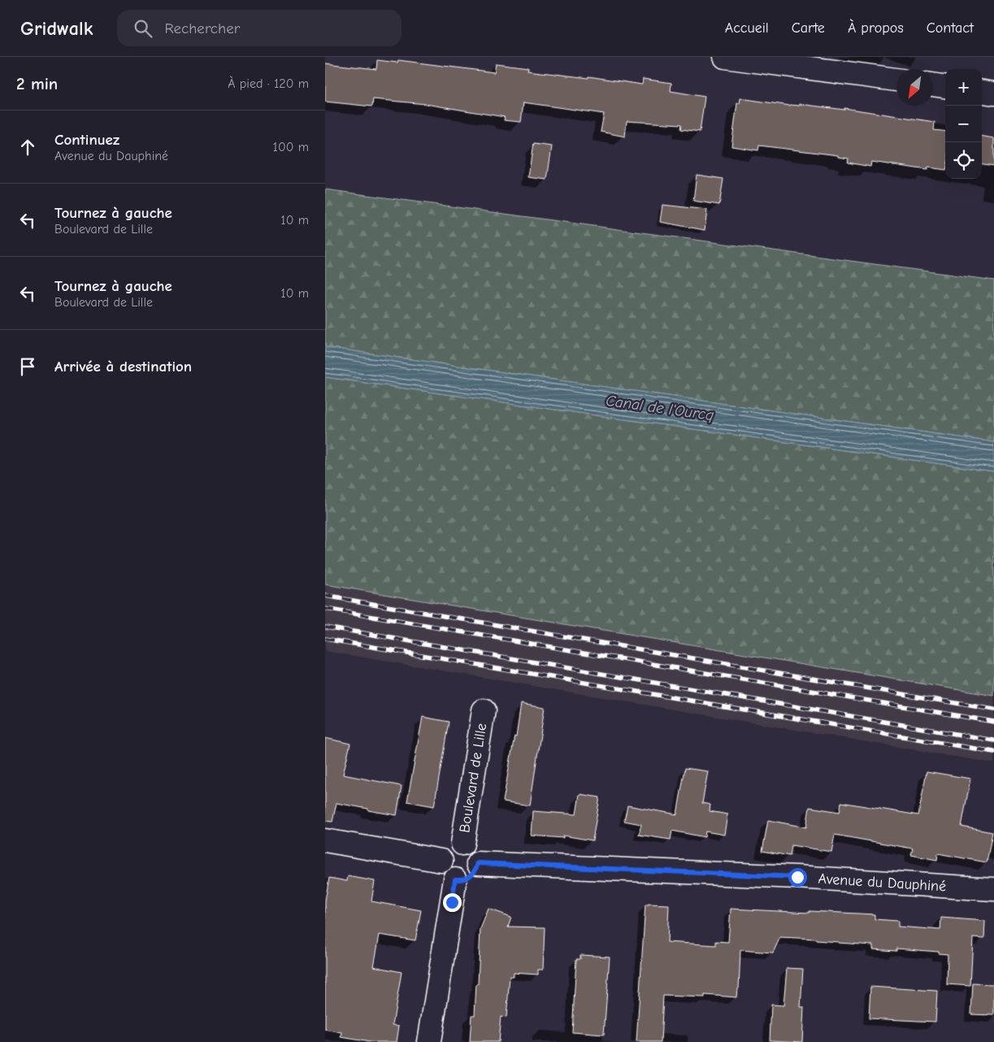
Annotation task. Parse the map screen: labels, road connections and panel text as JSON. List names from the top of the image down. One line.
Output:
{"streets":{"street":["Boulevard de Lille","Avenue du Dauphiné"]},"crossings":[["Boulevard de Lille","Avenue du Dauphiné"]],"water":["Canal de l'Ourcq"],"north":"bottom left","page":{"header":"Gridwalk","search":"Rechercher","nav":["Accueil","Carte","À propos","Contact"],"heading":["2 min","À pied · 120 m"],"map_buttons":["+","−"],"list":[["Continuez","Avenue du Dauphiné","100 m"],["Tournez à gauche","Boulevard de Lille","10 m"],["Tournez à gauche","Boulevard de Lille","10 m"],"Arrivée à destination"]}}
